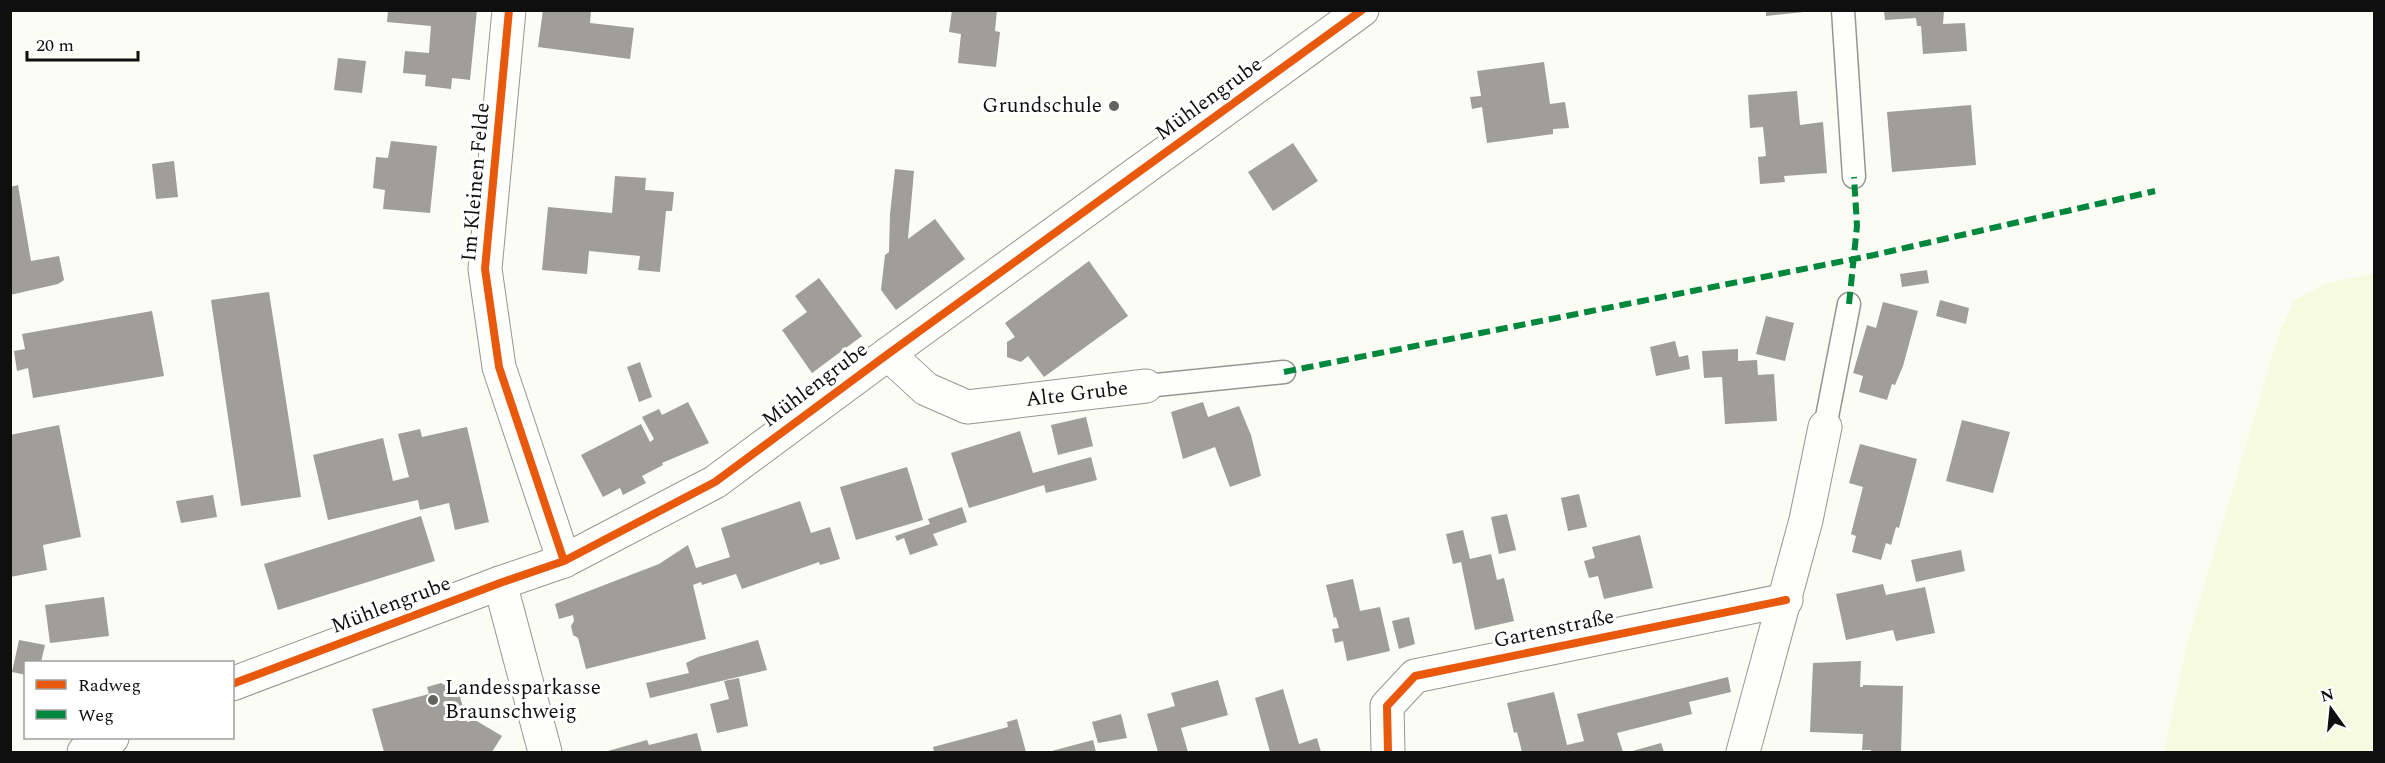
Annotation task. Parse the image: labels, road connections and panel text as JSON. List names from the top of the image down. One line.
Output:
{"streets":{"street":["Mühlengrube","Im Kleinen Felde","Alte Grube","Gartenstraße"]},"crossings":[["Mühlengrube","Im Kleinen Felde"],["Mühlengrube","Alte Grube"]],"places":["Grundschule","Landessparkasse Braunschweig"],"legend":["Radweg","Weg"],"scale_bar":"20 m","north":"top"}
